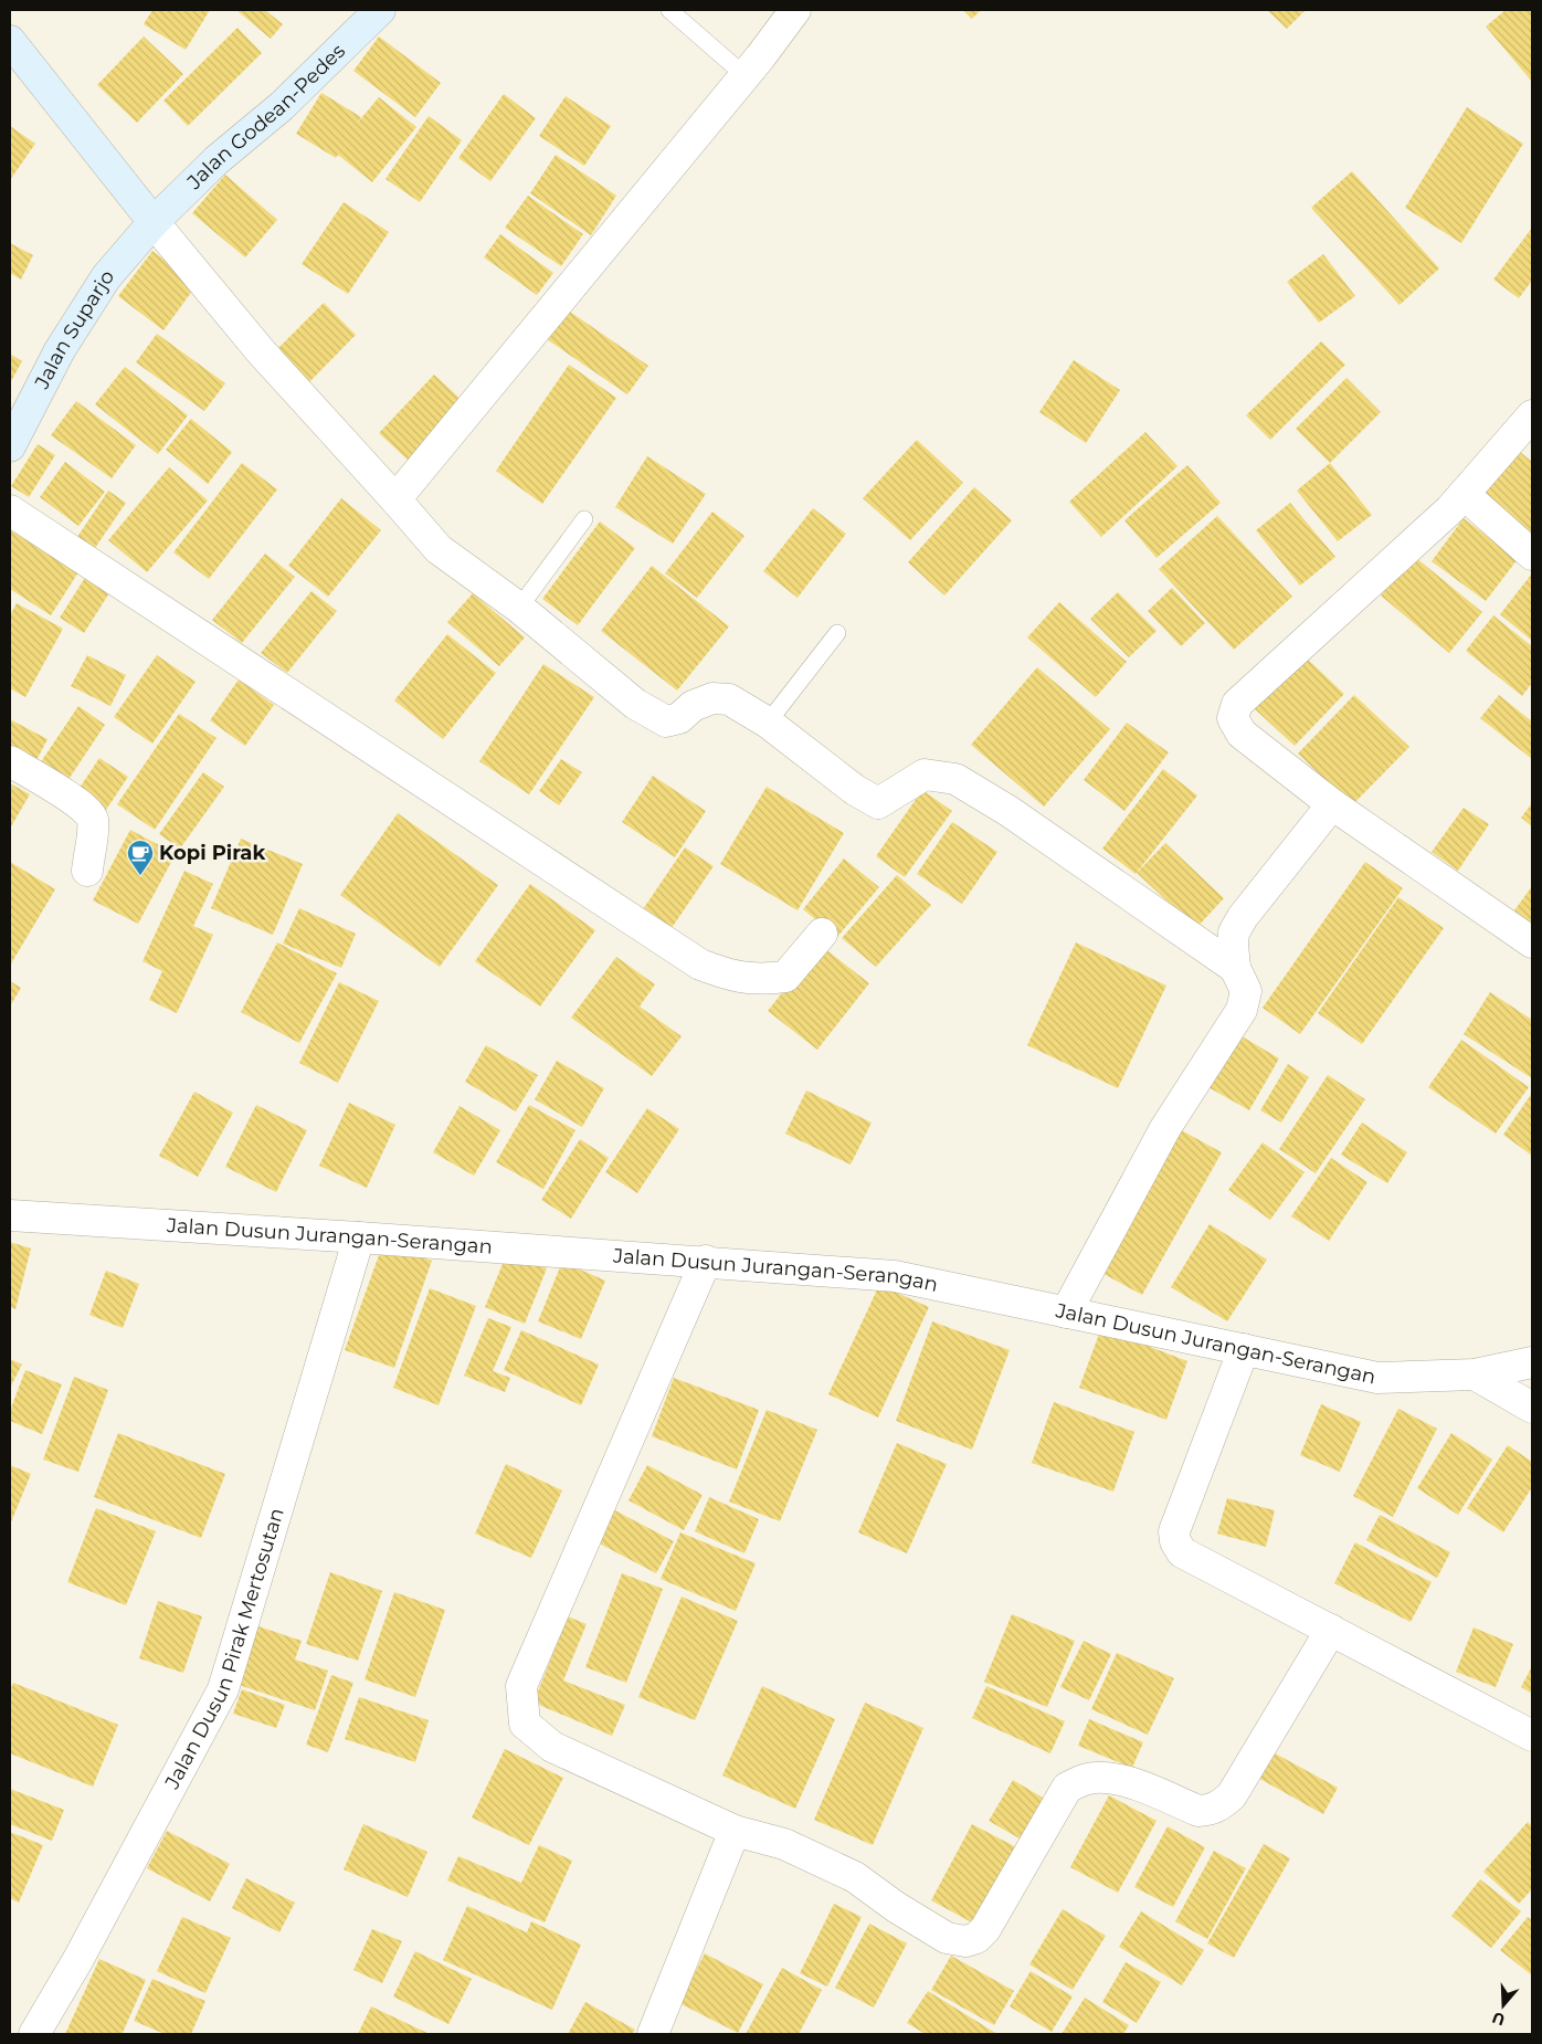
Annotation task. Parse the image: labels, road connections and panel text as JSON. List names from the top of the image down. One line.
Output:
{"streets":{"main road":["Jalan Godean-Pedes","Jalan Suparjo"],"street":["Jalan Dusun Jurangan-Serangan","Jalan Dusun Pirak Mertosutan"]},"crossings":[["Jalan Godean-Pedes","Jalan Suparjo"],["Jalan Dusun Jurangan-Serangan","Jalan Dusun Pirak Mertosutan"]],"places":{"cafe":["Kopi Pirak"]},"north":"bottom"}
